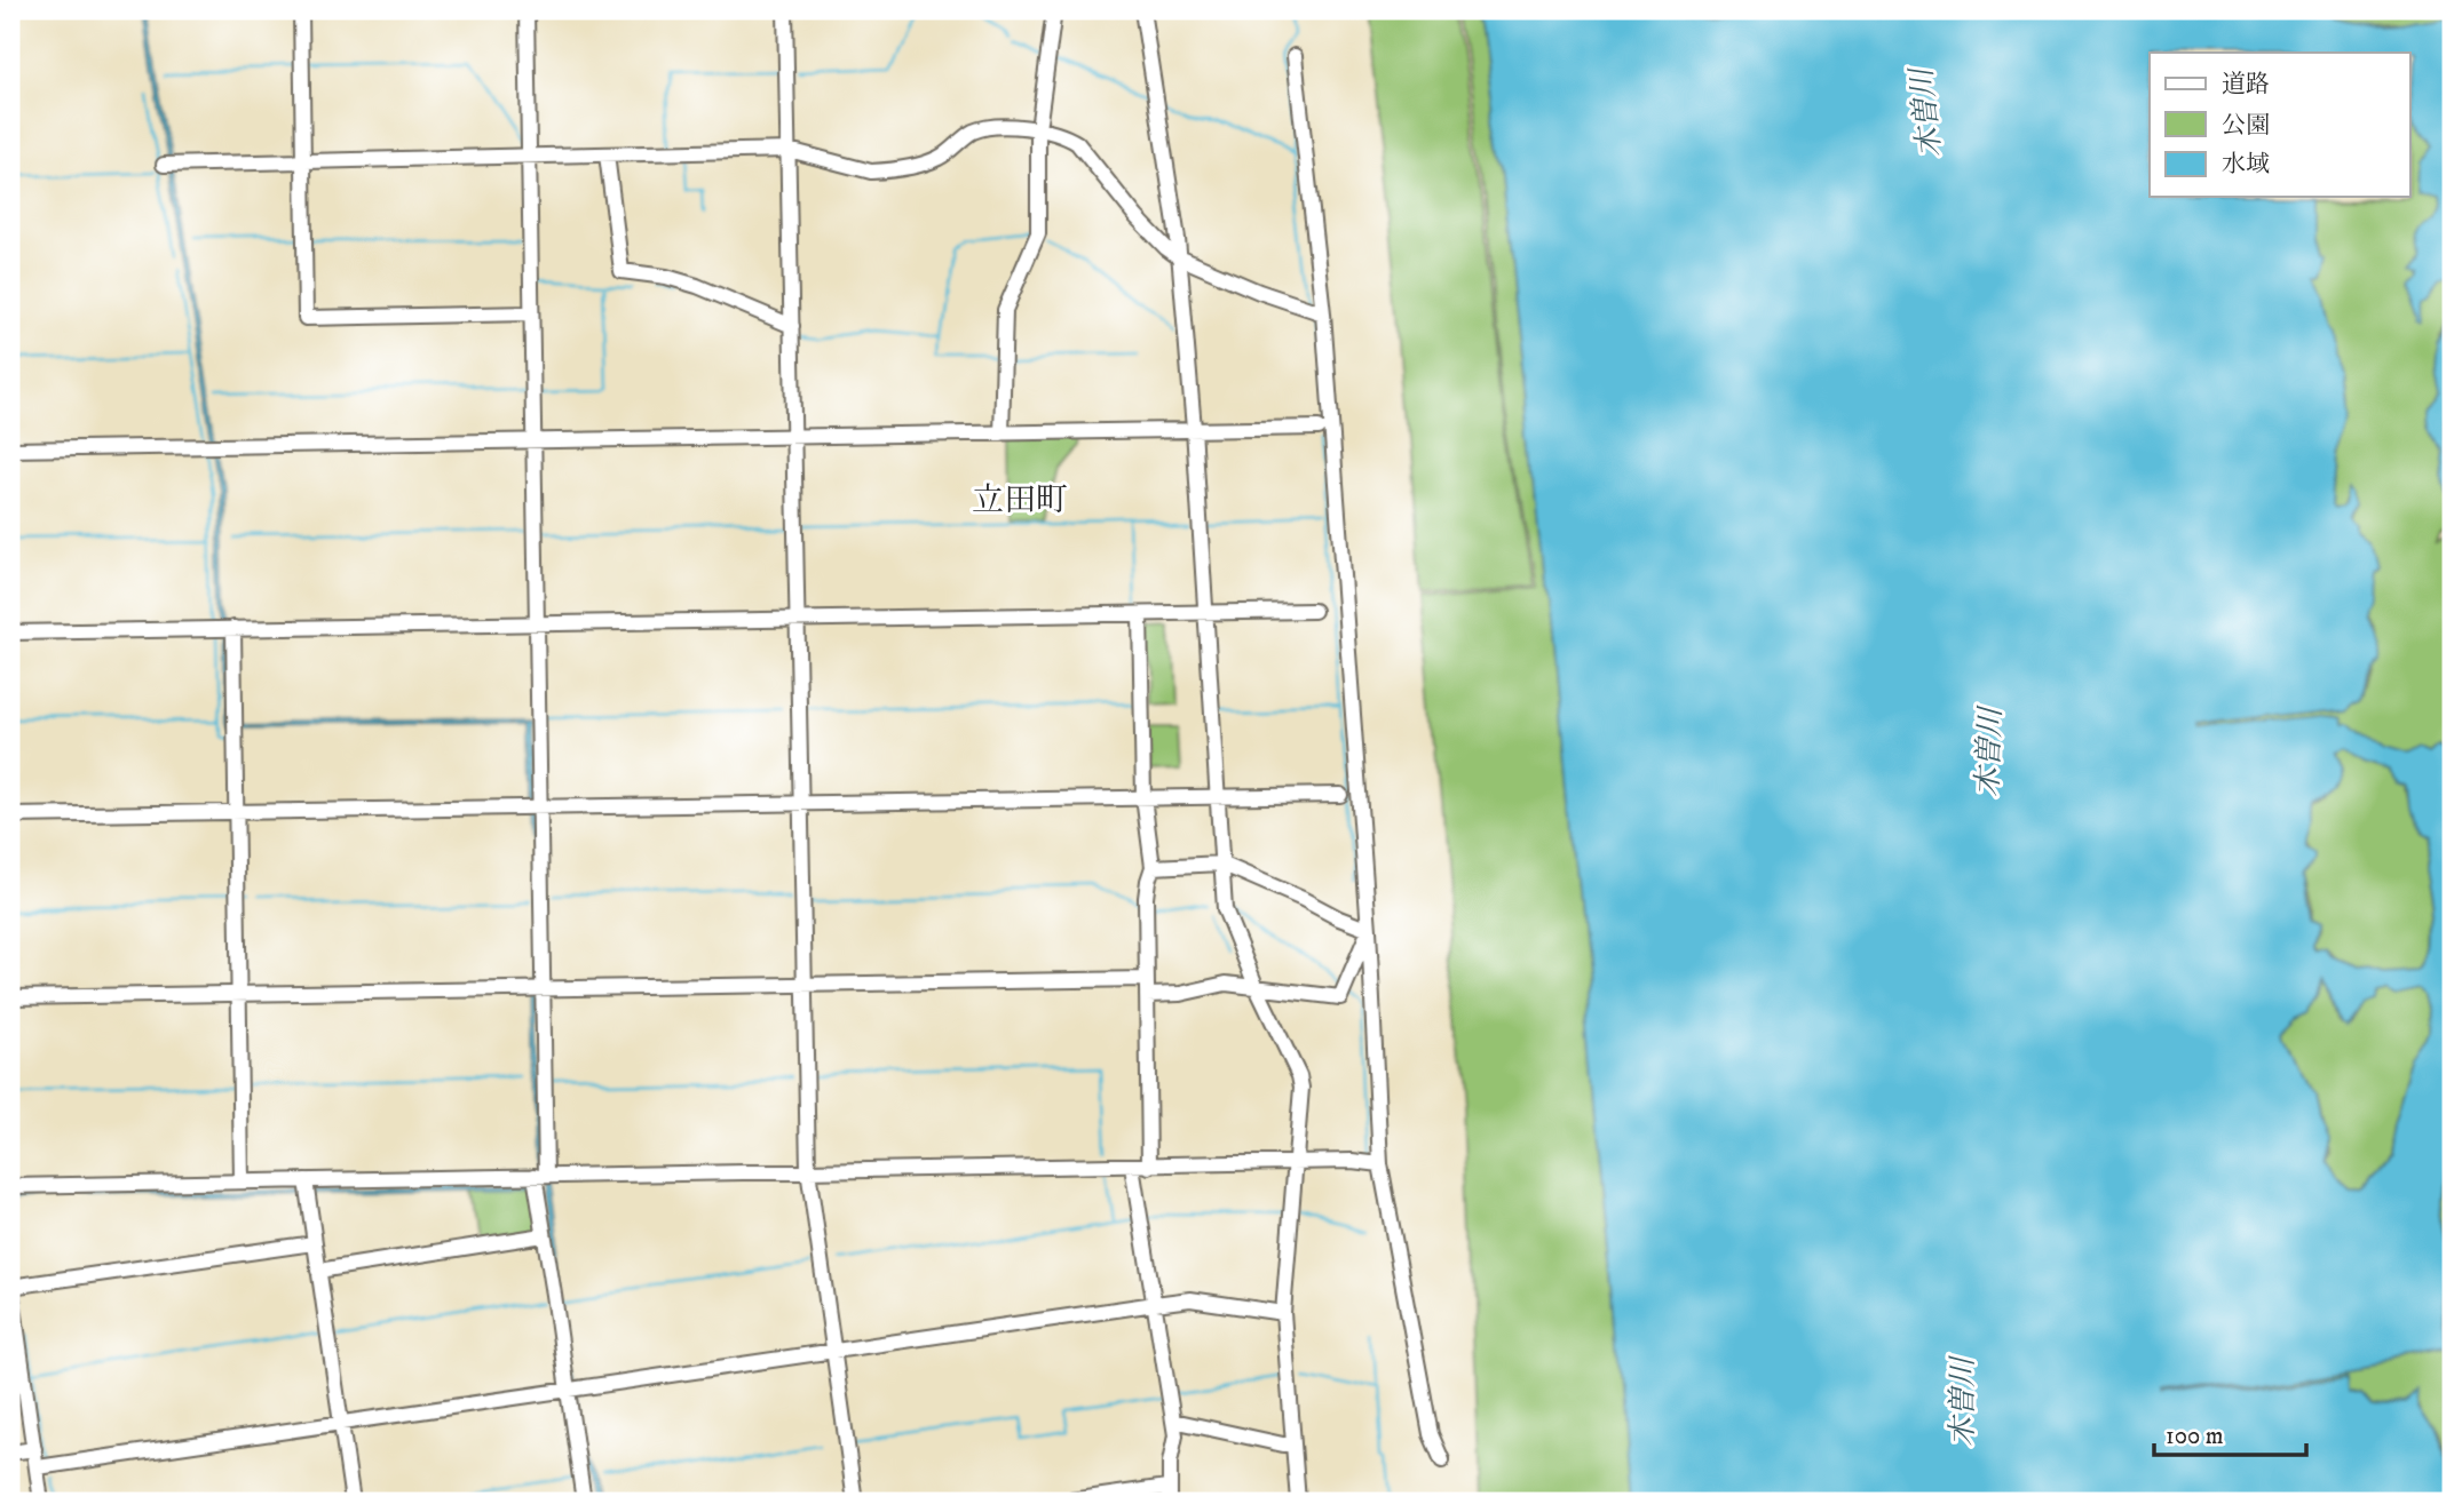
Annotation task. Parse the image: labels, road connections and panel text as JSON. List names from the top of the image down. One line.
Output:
{"districts":["立田町"],"water":["木曽川"],"legend":["道路","公園","水域"],"scale_bar":"100 m"}
